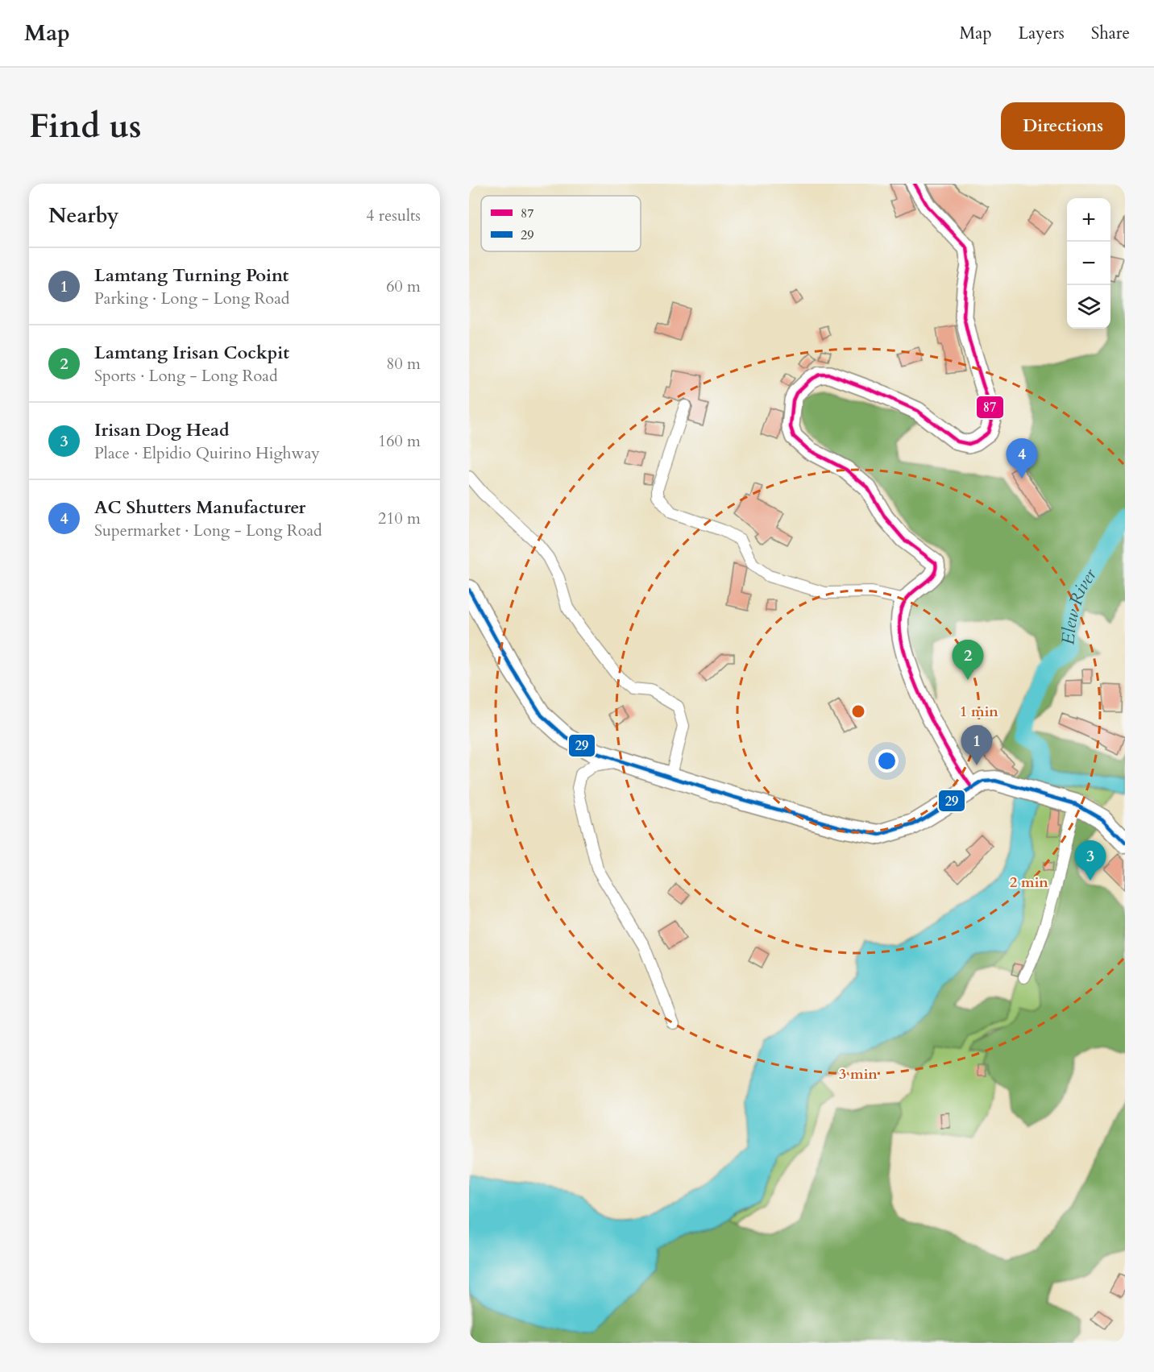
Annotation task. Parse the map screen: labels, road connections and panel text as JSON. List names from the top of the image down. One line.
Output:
{"water":["Elew River"],"lines":["transit line 87","transit line 29"],"legend":["87","29"],"page":{"header":"Map","nav":["Map","Layers","Share"],"buttons":"Directions","title":"Find us","heading":["Nearby","4 results"],"map_buttons":["+","−"],"list":[{"mark":"1","name":"Lamtang Turning Point","note":"Parking · Long - Long Road","value":"60 m"},{"mark":"2","name":"Lamtang Irisan Cockpit","note":"Sports · Long - Long Road","value":"80 m"},{"mark":"3","name":"Irisan Dog Head","note":"Place · Elpidio Quirino Highway","value":"160 m"},{"mark":"4","name":"AC Shutters Manufacturer","note":"Supermarket · Long - Long Road","value":"210 m"}],"pins":["4","2","1","3"]},"rings":["1 min","2 min","3 min"]}
